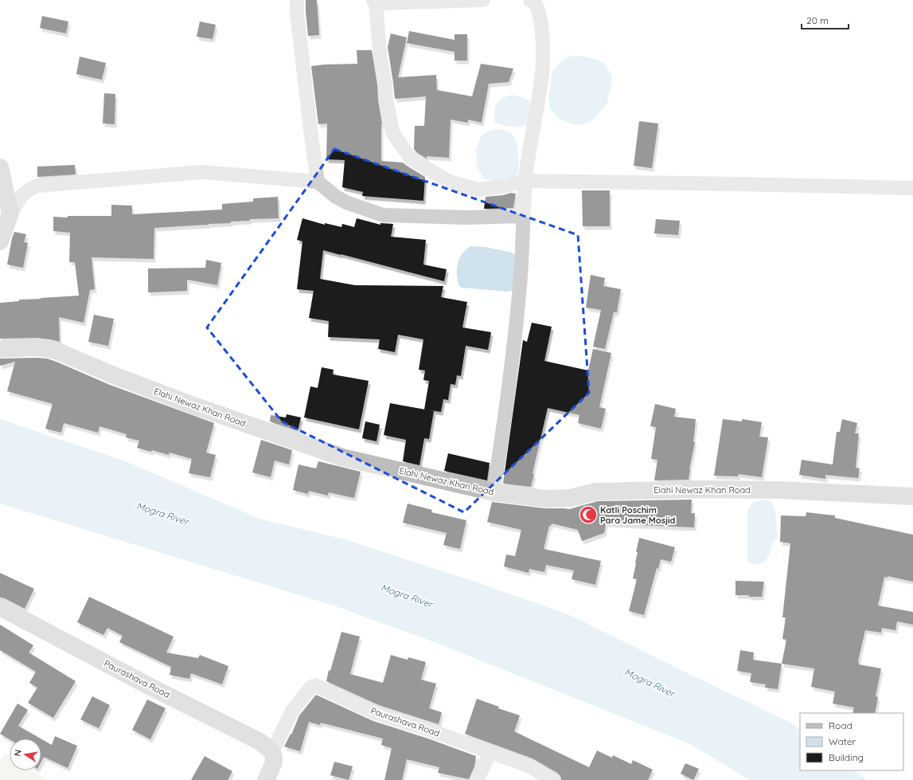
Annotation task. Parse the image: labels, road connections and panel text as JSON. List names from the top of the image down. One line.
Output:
{"streets":{"street":["Elahi Newaz Khan Road","Paurashava Road"]},"water":["Mogra River"],"places":{"mosque":["Katli Poschim Para Jame Mosjid"]},"legend":["Road","Water","Building"],"scale_bar":"20 m","north":"left"}
